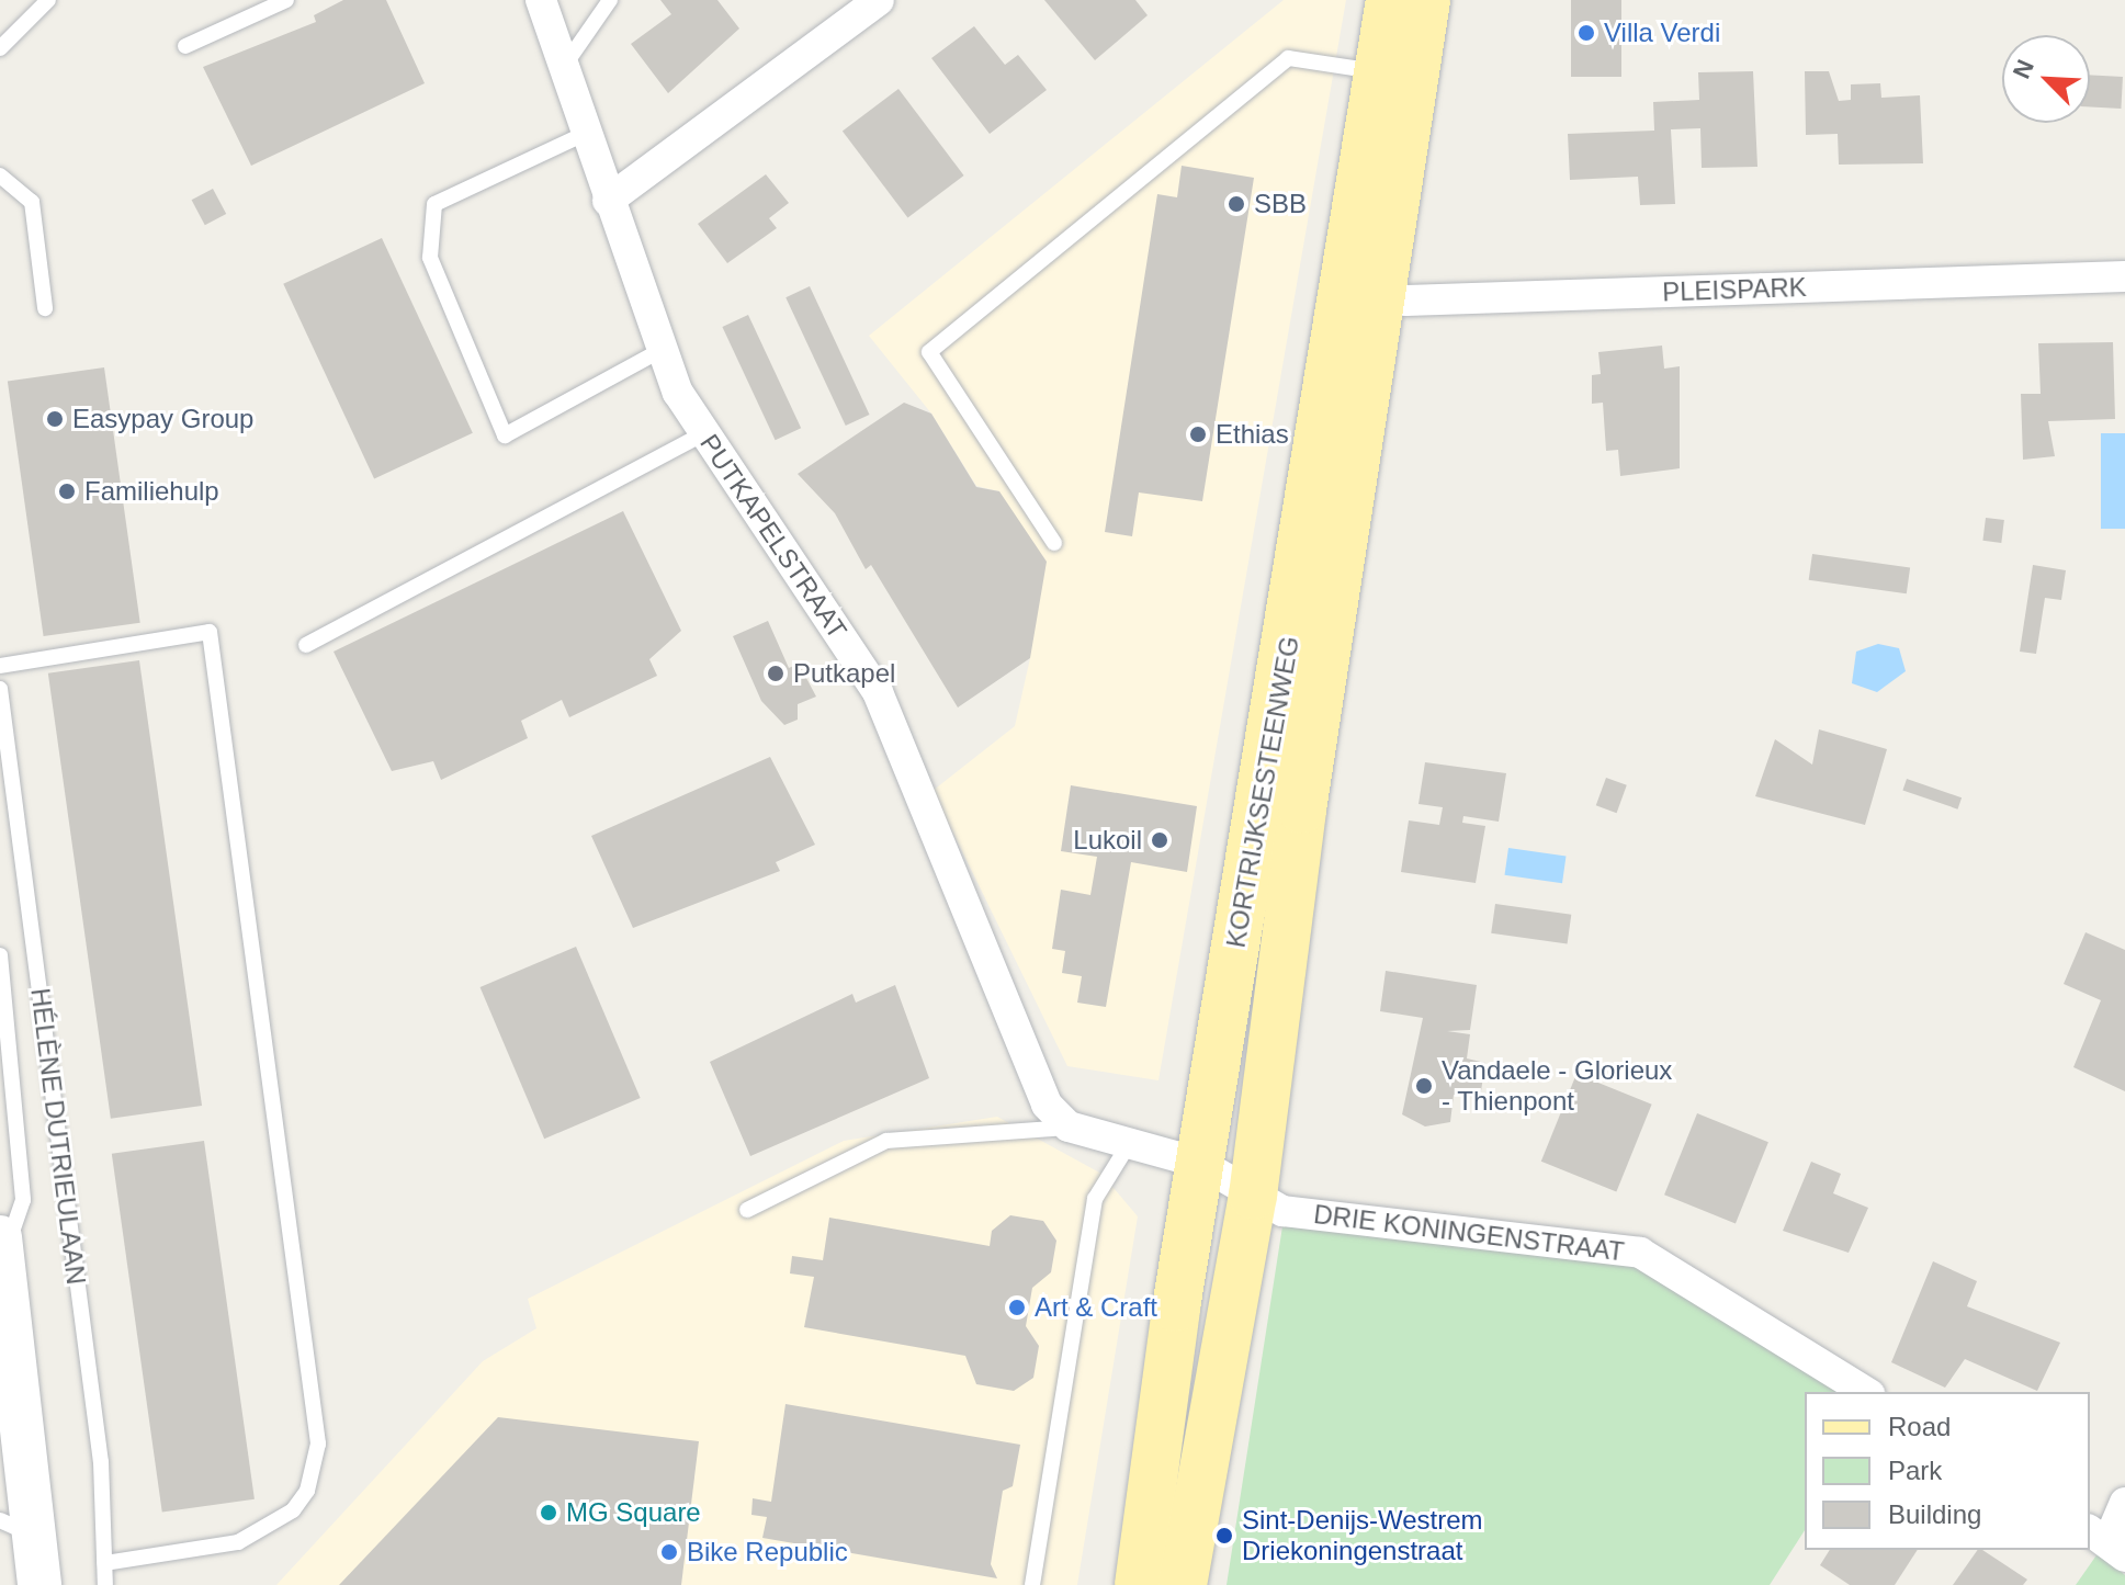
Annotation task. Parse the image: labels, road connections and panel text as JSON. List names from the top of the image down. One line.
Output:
{"streets":{"main road":["KORTRIJKSESTEENWEG"],"street":["PLEISPARK","PUTKAPELSTRAAT","DRIE KONINGENSTRAAT"],"lane":["HÉLÈNE DUTRIEULAAN"]},"crossings":[["PLEISPARK","KORTRIJKSESTEENWEG"],["KORTRIJKSESTEENWEG","DRIE KONINGENSTRAAT"]],"places":["Villa Verdi","SBB","Easypay Group","Ethias","Familiehulp","Putkapel","Lukoil","Vandaele - Glorieux - Thienpont","Art & Craft","MG Square","Sint-Denijs-Westrem Driekoningenstraat","Bike Republic"],"legend":["Road","Park","Building"],"north":"top left"}
